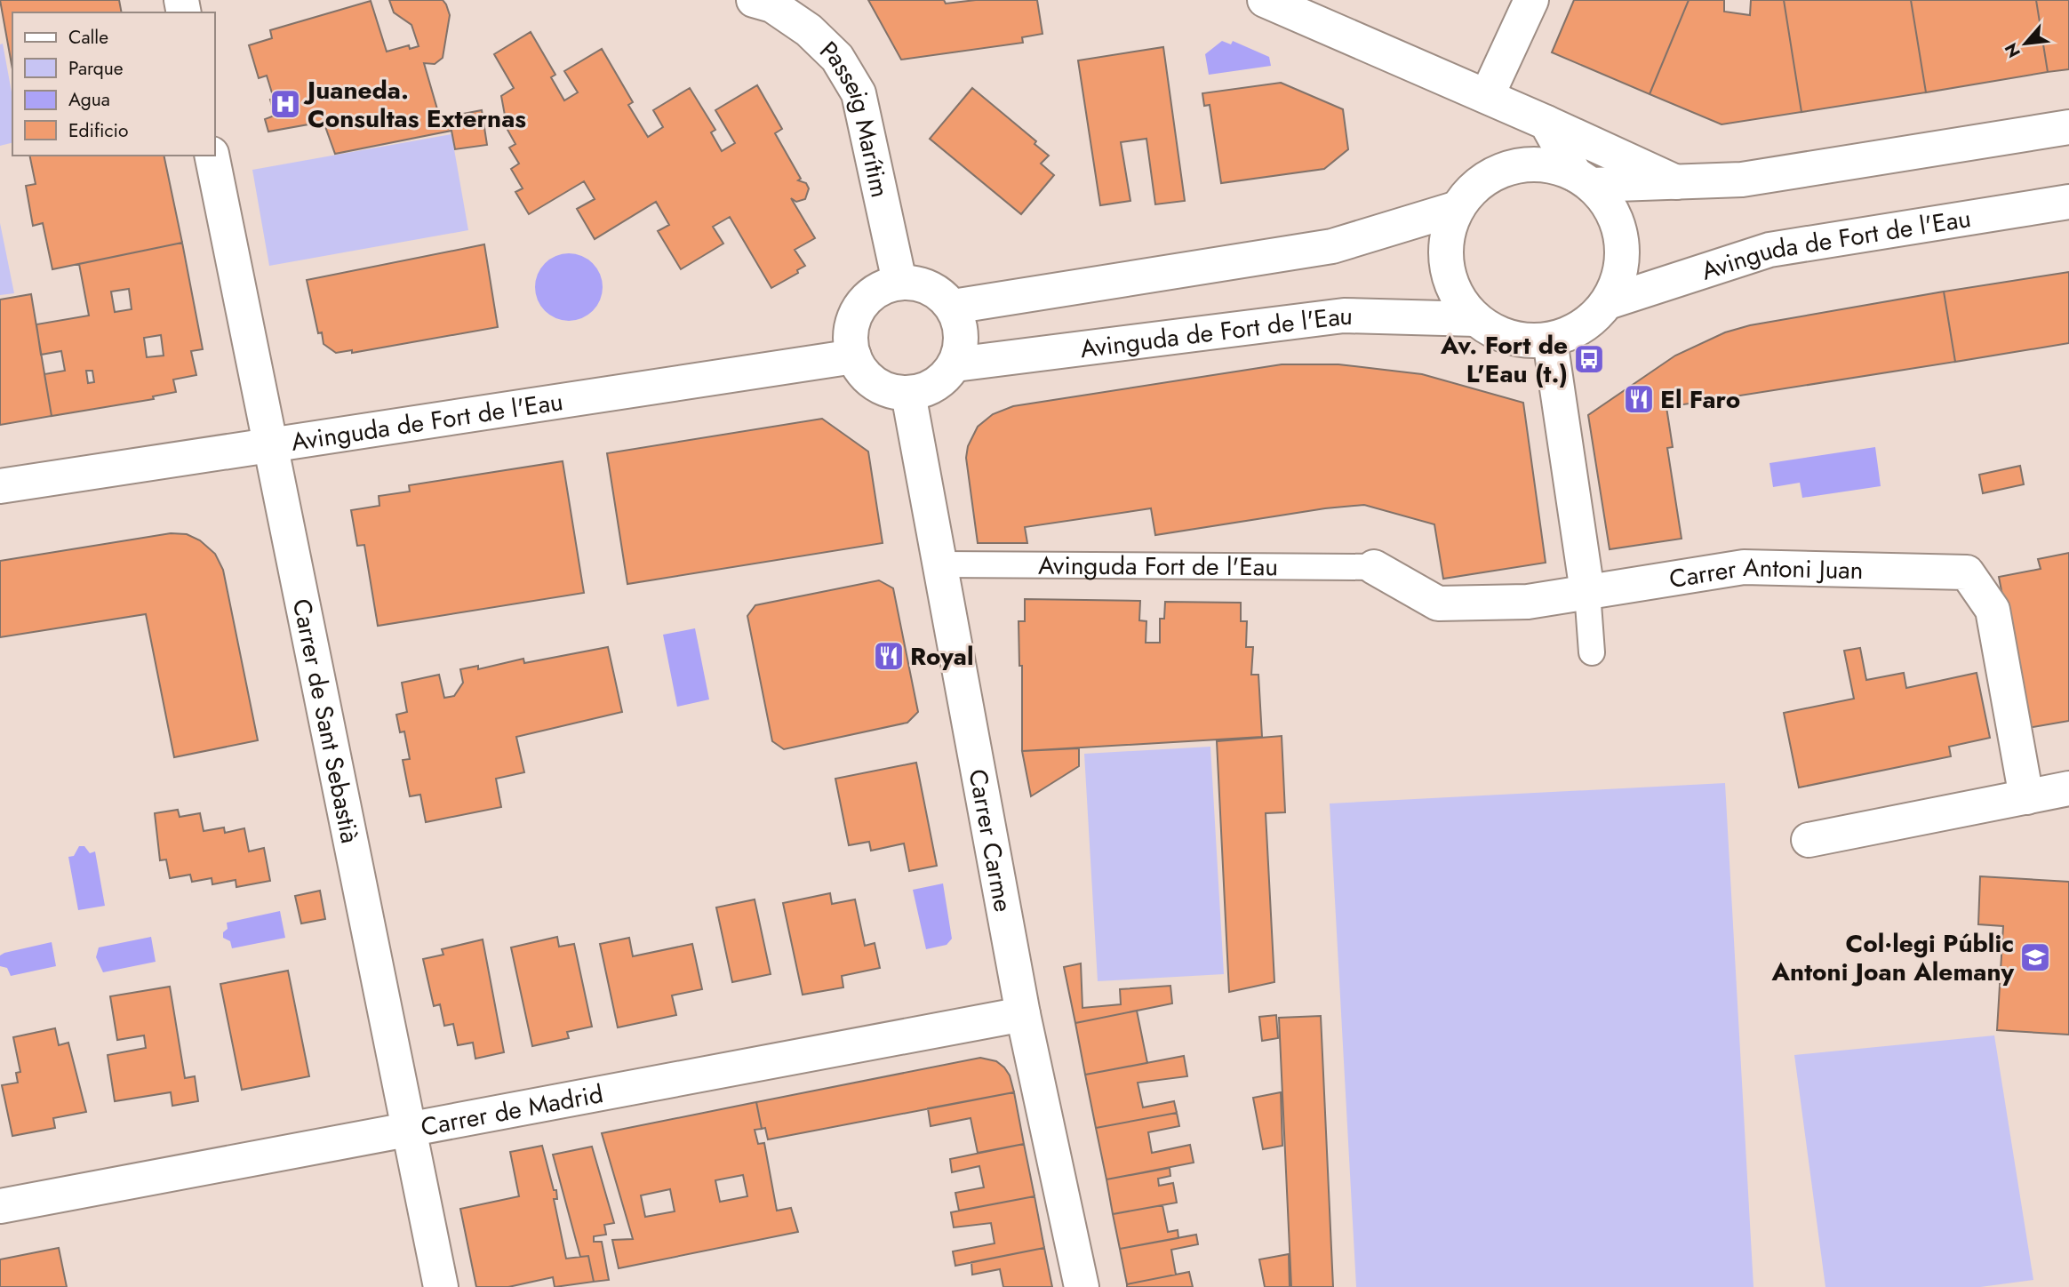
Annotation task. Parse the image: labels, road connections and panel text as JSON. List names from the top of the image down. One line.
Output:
{"streets":{"street":["Passeig Marítim","Avinguda de Fort de l'Eau","Carrer Antoni Juan","Carrer de Sant Sebastià","Carrer Carme","Carrer de Madrid"],"lane":["Avinguda Fort de l'Eau"]},"crossings":[["Passeig Marítim","Avinguda de Fort de l'Eau"],["Passeig Marítim","Carrer Carme"],["Avinguda de Fort de l'Eau","Carrer de Sant Sebastià"],["Avinguda de Fort de l'Eau","Carrer Carme"],["Avinguda Fort de l'Eau","Carrer Carme"],["Carrer de Sant Sebastià","Carrer de Madrid"],["Carrer Carme","Carrer de Madrid"]],"places":{"hospital":["Juaneda. Consultas Externas"],"bus stop":["Av. Fort de L'Eau (t.)"],"restaurant":["El Faro","Royal"],"school or university":["Col·legi Públic Antoni Joan Alemany"]},"legend":["Calle","Parque","Agua","Edificio"],"north":"bottom left"}
